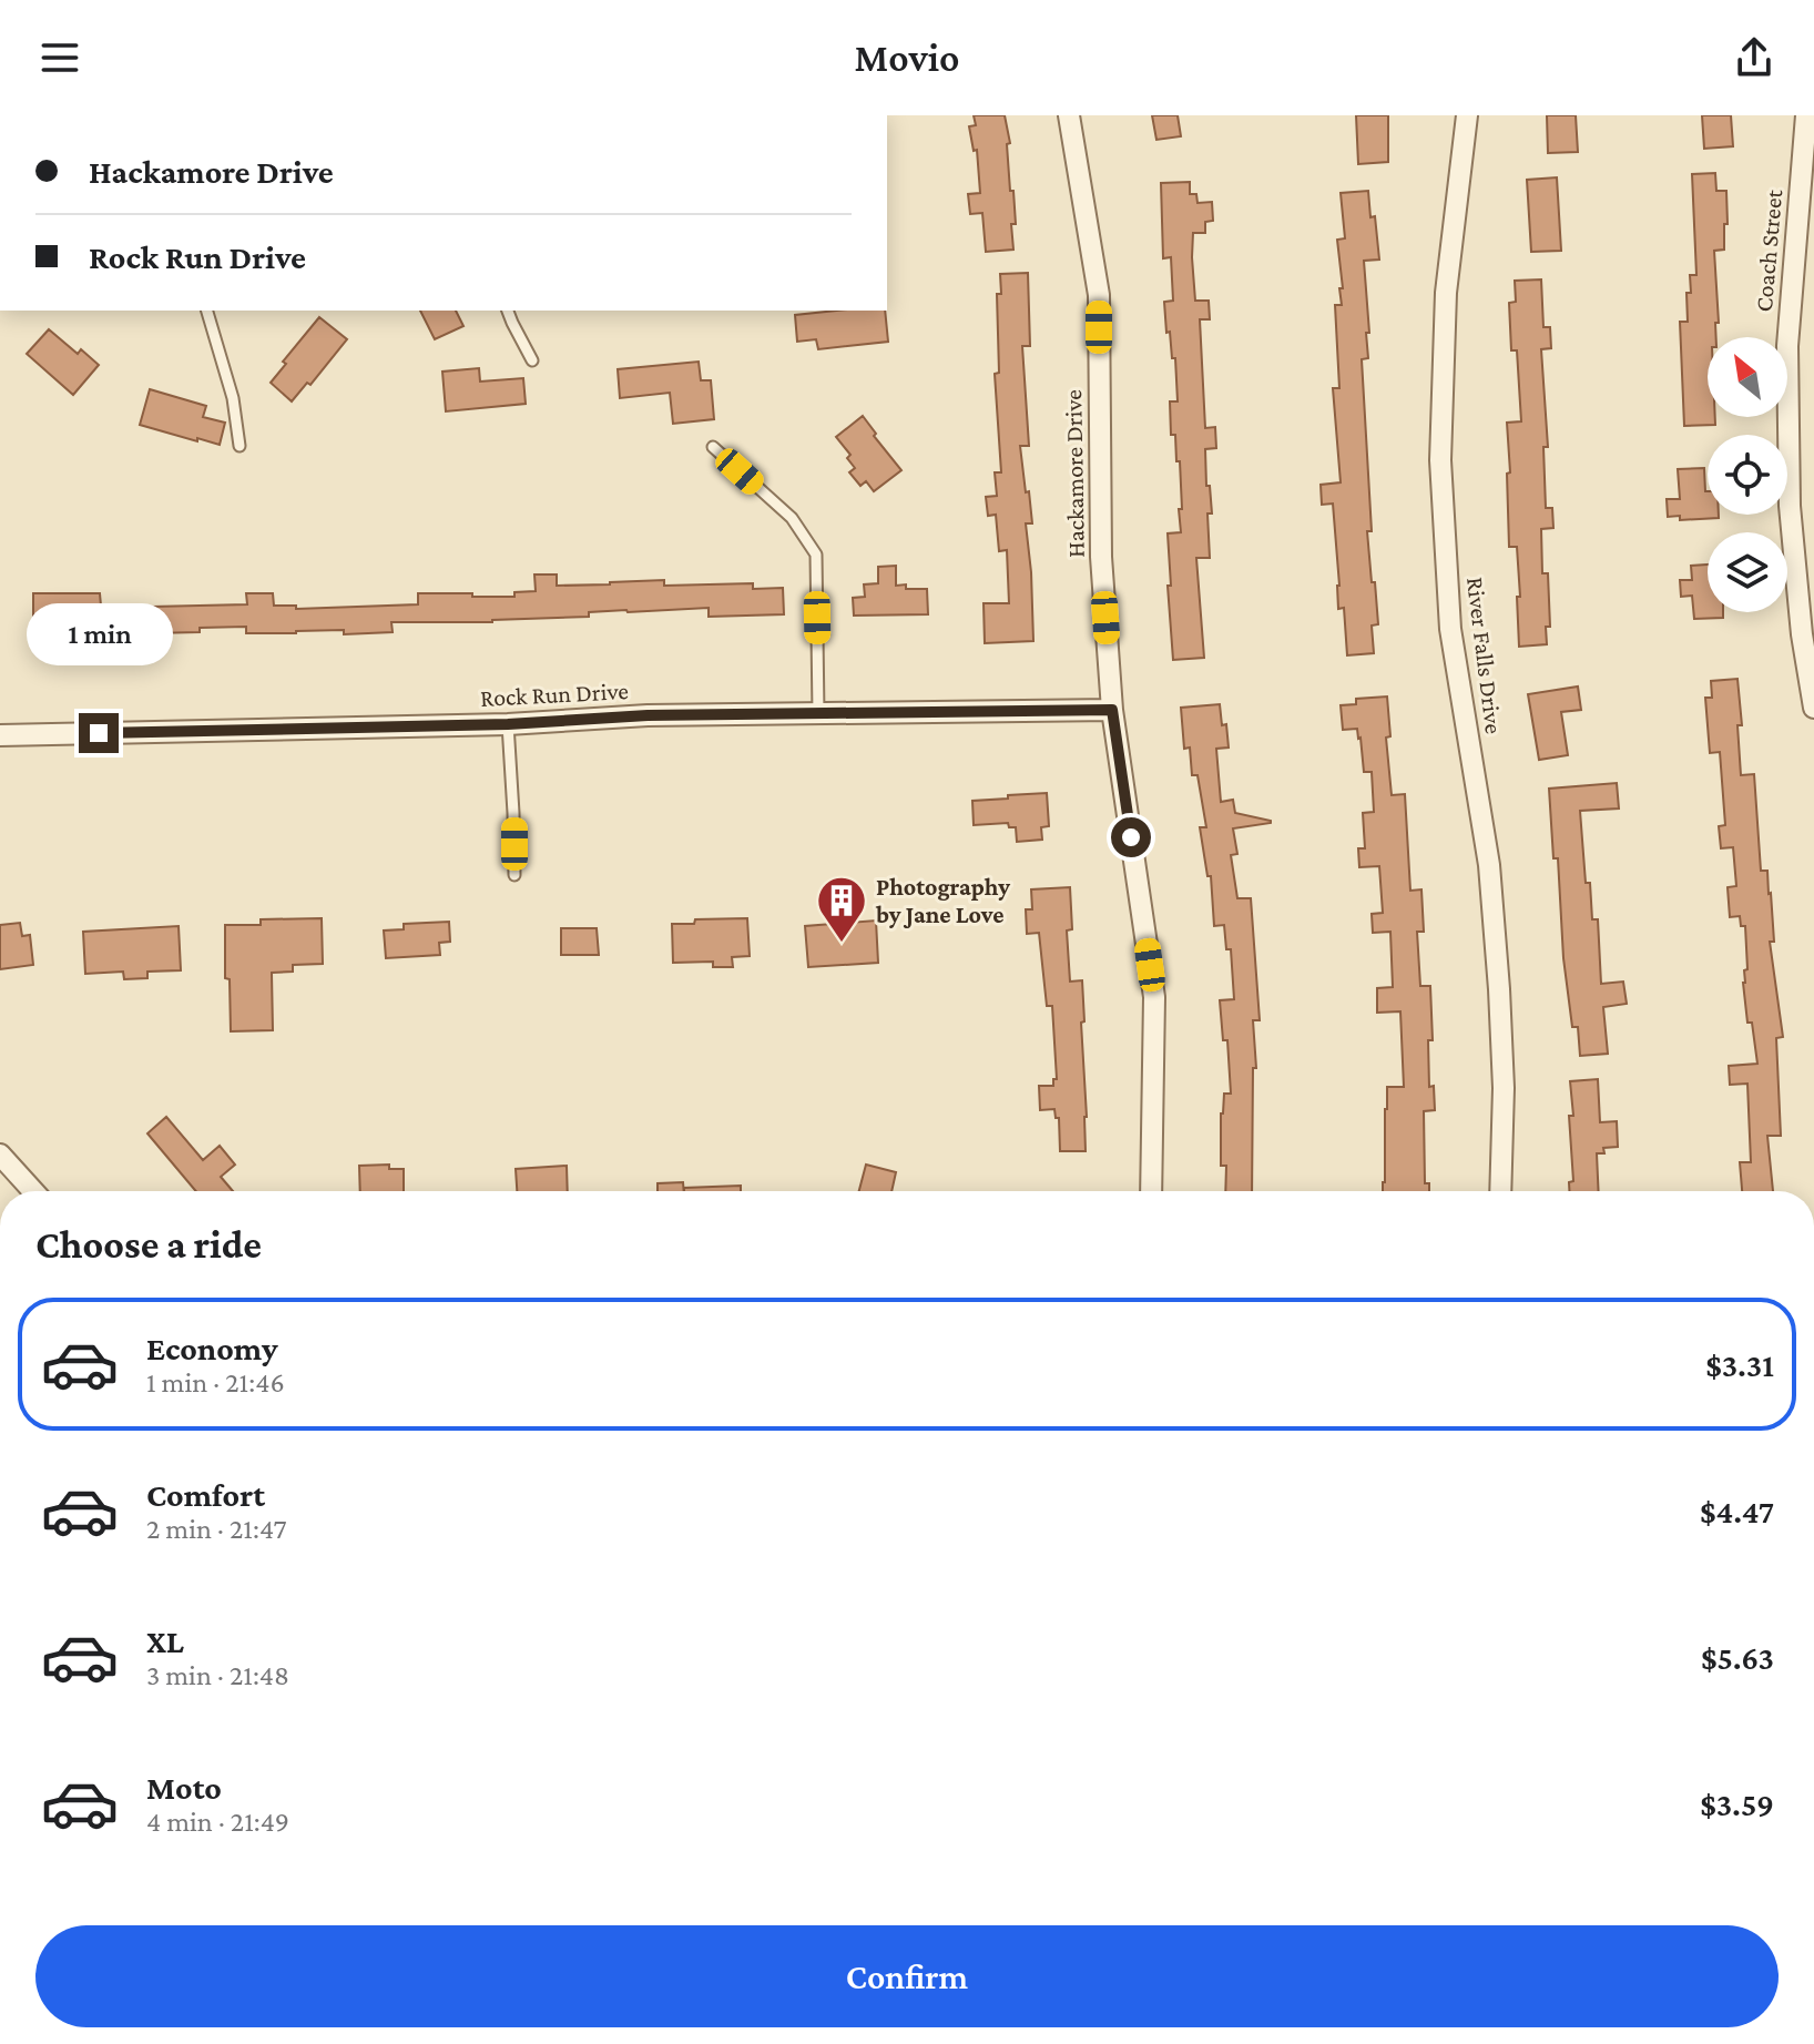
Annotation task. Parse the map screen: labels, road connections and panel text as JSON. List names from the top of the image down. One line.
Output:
{"streets":{"street":["Coach Street","Hackamore Drive","River Falls Drive","Rock Run Drive"]},"crossings":[["Hackamore Drive","Rock Run Drive"]],"places":{"building":["Photography by Jane Love"]},"north":"top left","page":{"header":"Movio","banner":["Hackamore Drive","Rock Run Drive"],"bubble":"1 min","heading":"Choose a ride","list":[{"name":"Economy","note":"1 min · 21:46","value":"$3.31"},{"name":"Comfort","note":"2 min · 21:47","value":"$4.47"},{"name":"XL","note":"3 min · 21:48","value":"$5.63"},{"name":"Moto","note":"4 min · 21:49","value":"$3.59"}],"buttons":"Confirm"}}
